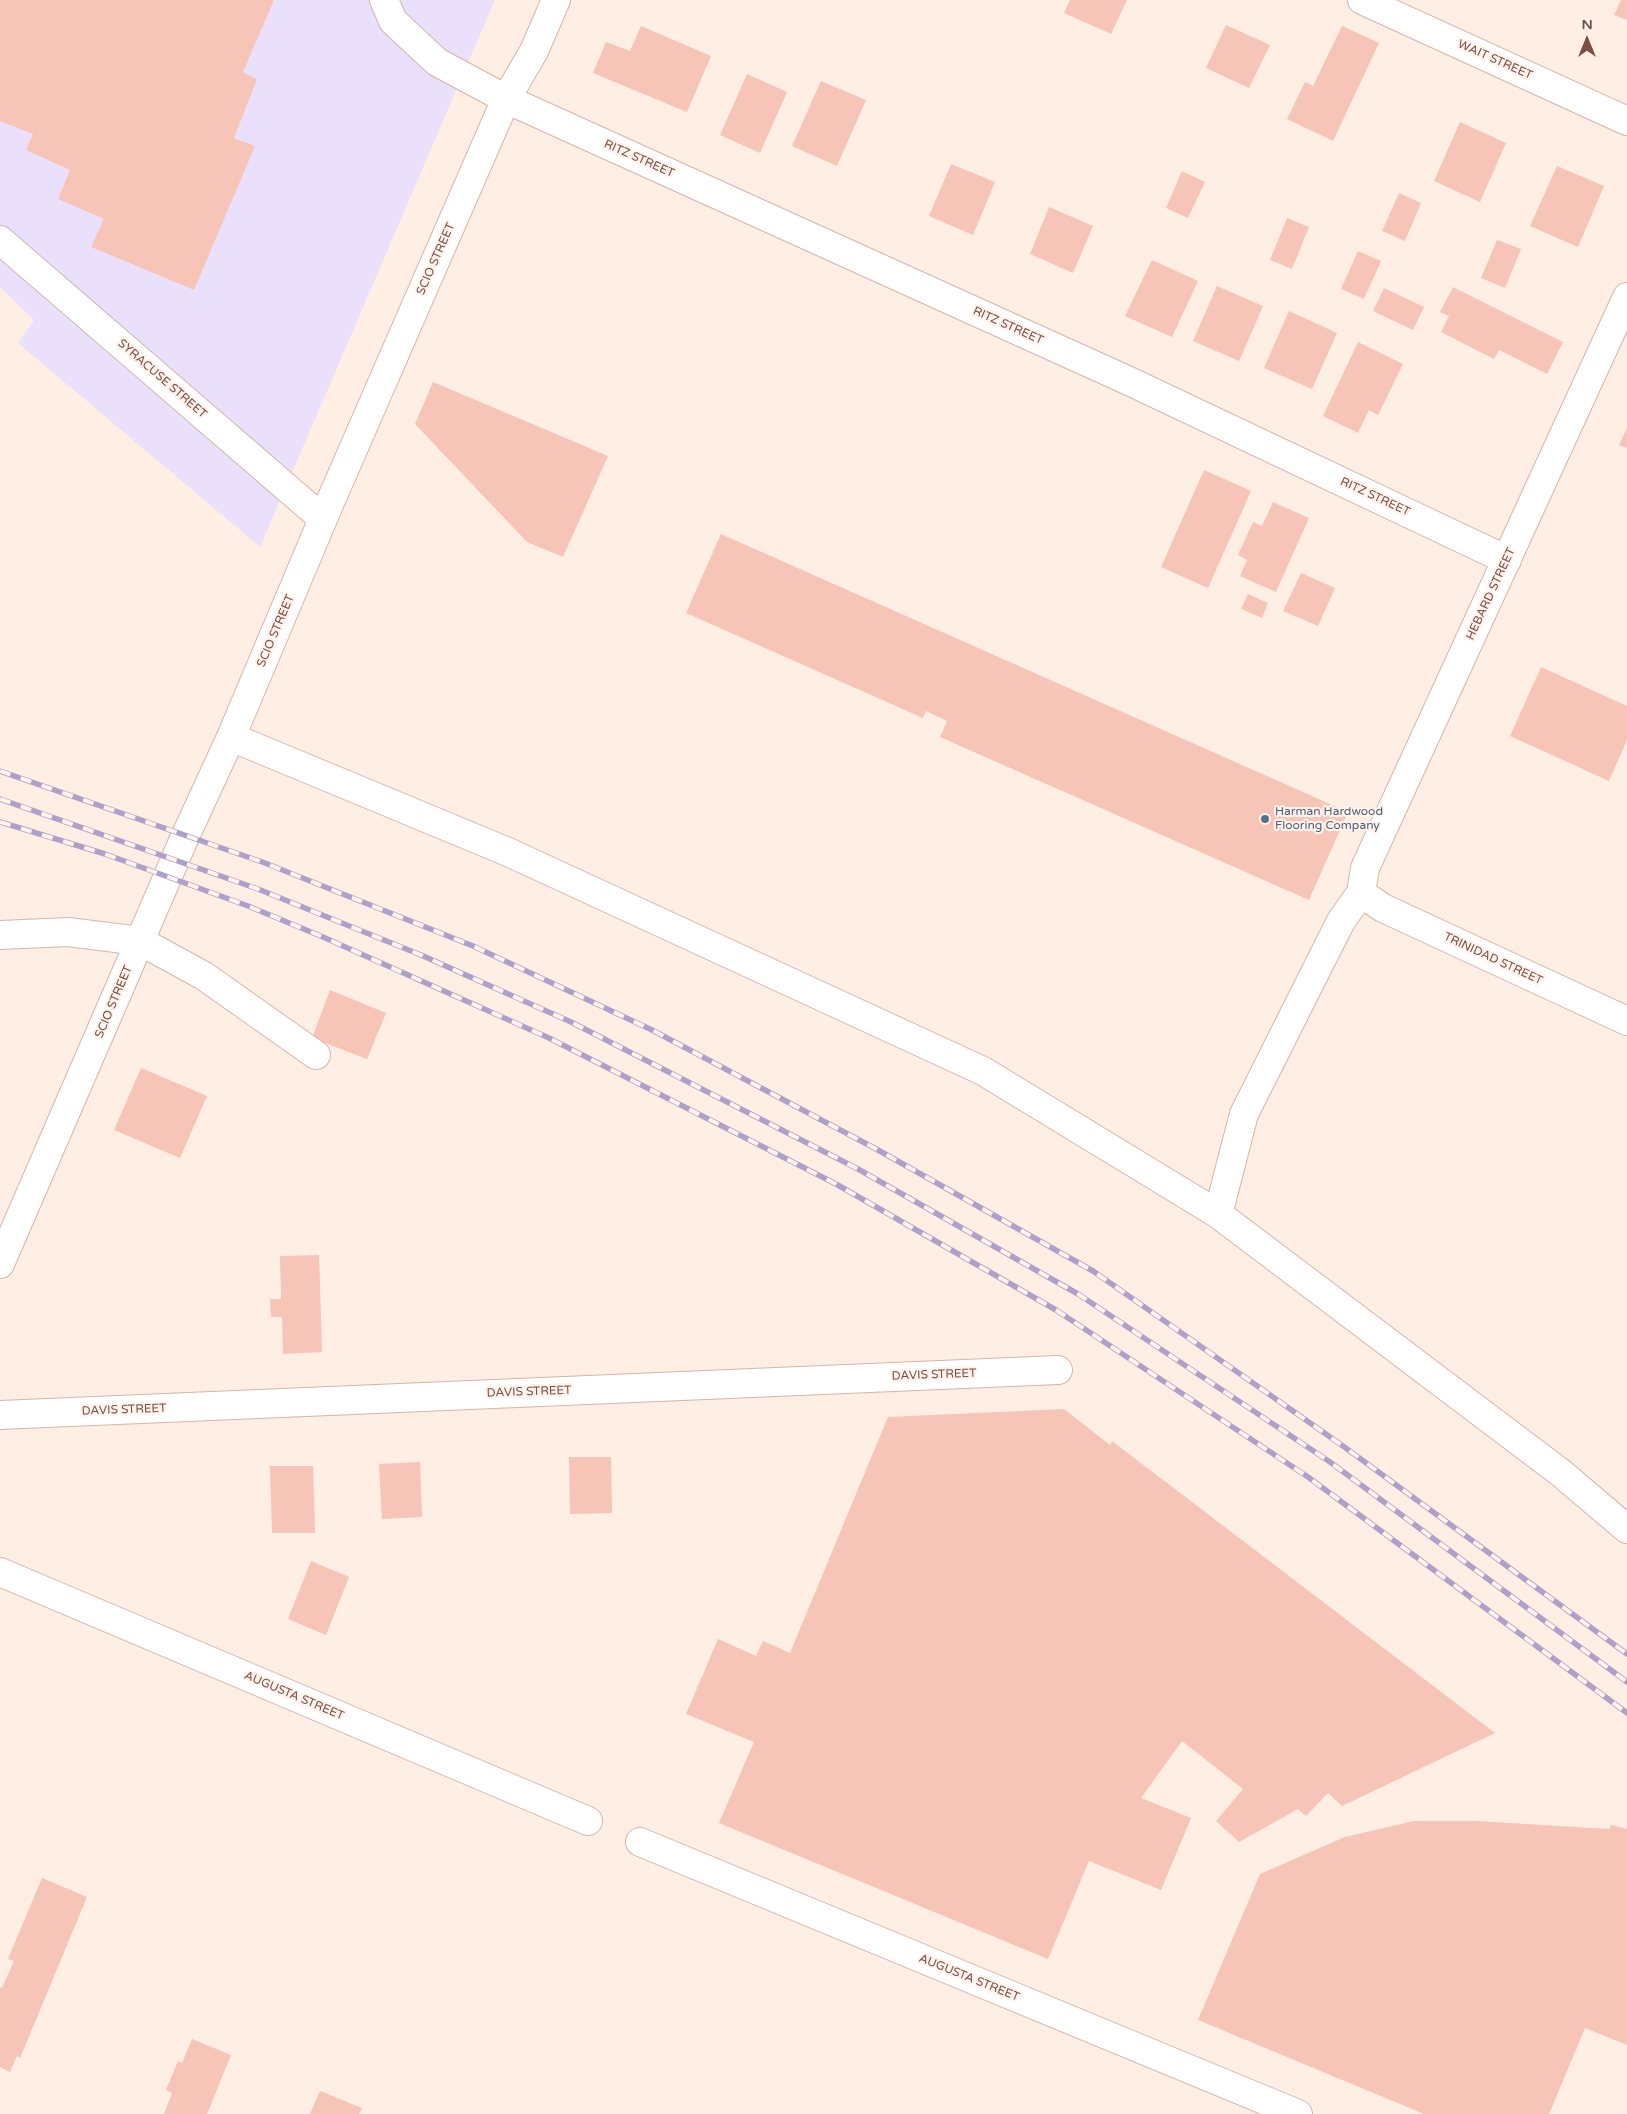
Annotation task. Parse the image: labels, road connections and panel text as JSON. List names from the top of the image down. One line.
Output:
{"streets":{"street":["WAIT STREET","RITZ STREET","SCIO STREET","SYRACUSE STREET","HEBARD STREET","TRINIDAD STREET","DAVIS STREET","AUGUSTA STREET"]},"crossings":[["RITZ STREET","SCIO STREET"],["RITZ STREET","HEBARD STREET"],["SCIO STREET","SYRACUSE STREET"],["HEBARD STREET","TRINIDAD STREET"]],"places":["Harman Hardwood Flooring Company"],"north":"top"}
